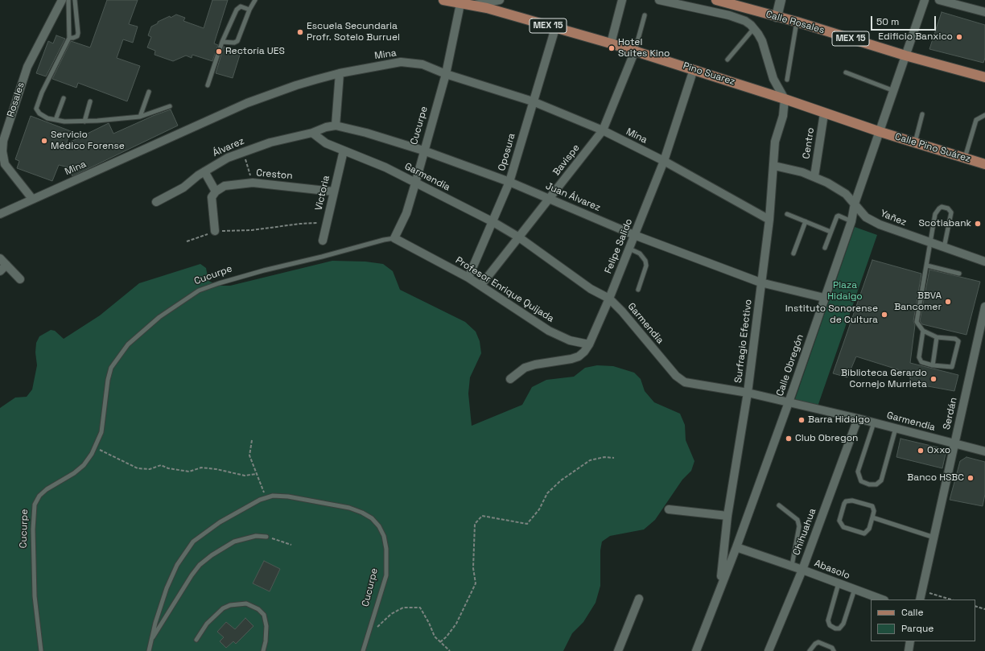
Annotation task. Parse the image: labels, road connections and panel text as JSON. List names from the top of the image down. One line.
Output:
{"streets":{"main road":["Calle Rosales","MEX 15","Pino Suarez","Calle Pino Suárez"],"street":["Mina","Rosales","Cucurpe","Centro","Álvarez","Oposura","Bavispe","Creston","Garmendia","Victoria","Juan Álvarez","Yañez","Felipe Salido","Profesor Enrique Quijada","Surfragio Efectivo","Calle Obregón","Serdán","Chihuahua","Abasolo"]},"crossings":[["Calle Rosales","Pino Suarez"],["Calle Rosales","Surfragio Efectivo"],["Calle Rosales","Calle Obregón"],["MEX 15","Pino Suarez"],["MEX 15","Cucurpe"],["Mina","Rosales"],["Mina","Cucurpe"],["Mina","Oposura"],["Mina","Bavispe"],["Mina","Felipe Salido"],["Mina","Surfragio Efectivo"],["Pino Suarez","Cucurpe"],["Pino Suarez","Centro"],["Pino Suarez","Calle Pino Suárez"],["Pino Suarez","Oposura"],["Pino Suarez","Bavispe"],["Pino Suarez","Felipe Salido"],["Pino Suarez","Surfragio Efectivo"],["Pino Suarez","Calle Obregón"],["Cucurpe","Garmendia"],["Cucurpe","Juan Álvarez"],["Cucurpe","Profesor Enrique Quijada"],["Centro","Yañez"],["Álvarez","Garmendia"],["Álvarez","Juan Álvarez"],["Calle Pino Suárez","Calle Obregón"],["Oposura","Garmendia"],["Oposura","Juan Álvarez"],["Oposura","Profesor Enrique Quijada"],["Bavispe","Garmendia"],["Bavispe","Juan Álvarez"],["Bavispe","Profesor Enrique Quijada"],["Creston","Victoria"],["Garmendia","Victoria"],["Garmendia","Juan Álvarez"],["Garmendia","Felipe Salido"],["Garmendia","Surfragio Efectivo"],["Garmendia","Calle Obregón"],["Garmendia","Serdán"],["Garmendia","Chihuahua"],["Juan Álvarez","Felipe Salido"],["Juan Álvarez","Surfragio Efectivo"],["Juan Álvarez","Calle Obregón"],["Yañez","Surfragio Efectivo"],["Yañez","Calle Obregón"],["Felipe Salido","Profesor Enrique Quijada"],["Surfragio Efectivo","Calle Obregón"],["Calle Obregón","Abasolo"],["Chihuahua","Abasolo"]],"parks":["Plaza Hidalgo"],"places":["Escuela Secundaria Profr. Sotelo Burruel","Edificio Banxico","Hotel Suites Kino","Rectoría UES","Servicio Médico Forense","Scotiabank","BBVA Bancomer","Instituto Sonorense de Cultura","Biblioteca Gerardo Cornejo Murrieta","Barra Hidalgo","Club Obregon","Oxxo","Banco HSBC"],"legend":["Calle","Parque"],"scale_bar":"50 m"}
